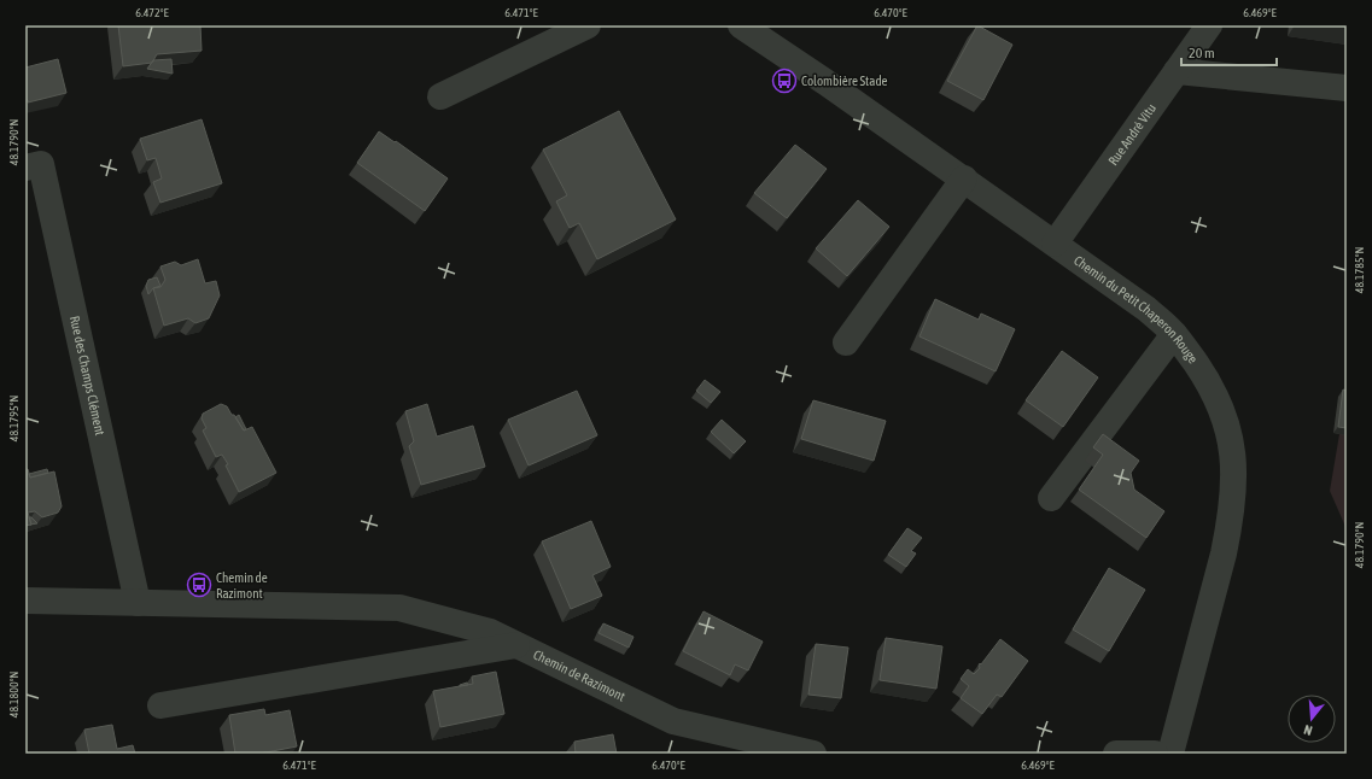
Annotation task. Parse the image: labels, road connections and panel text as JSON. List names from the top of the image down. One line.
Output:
{"streets":{"street":["Rue André Vitu","Chemin du Petit Chaperon Rouge","Rue des Champs Clément","Chemin de Razimont"]},"crossings":[["Rue André Vitu","Chemin du Petit Chaperon Rouge"],["Rue des Champs Clément","Chemin de Razimont"]],"places":{"bus stop":["Colombière Stade","Chemin de Razimont"]},"scale_bar":"20 m","north":"bottom","coordinates":["6.472°E","6.471°E","6.470°E","6.469°E","48.1790°N","48.1785°N","48.1795°N","48.1800°N"]}
